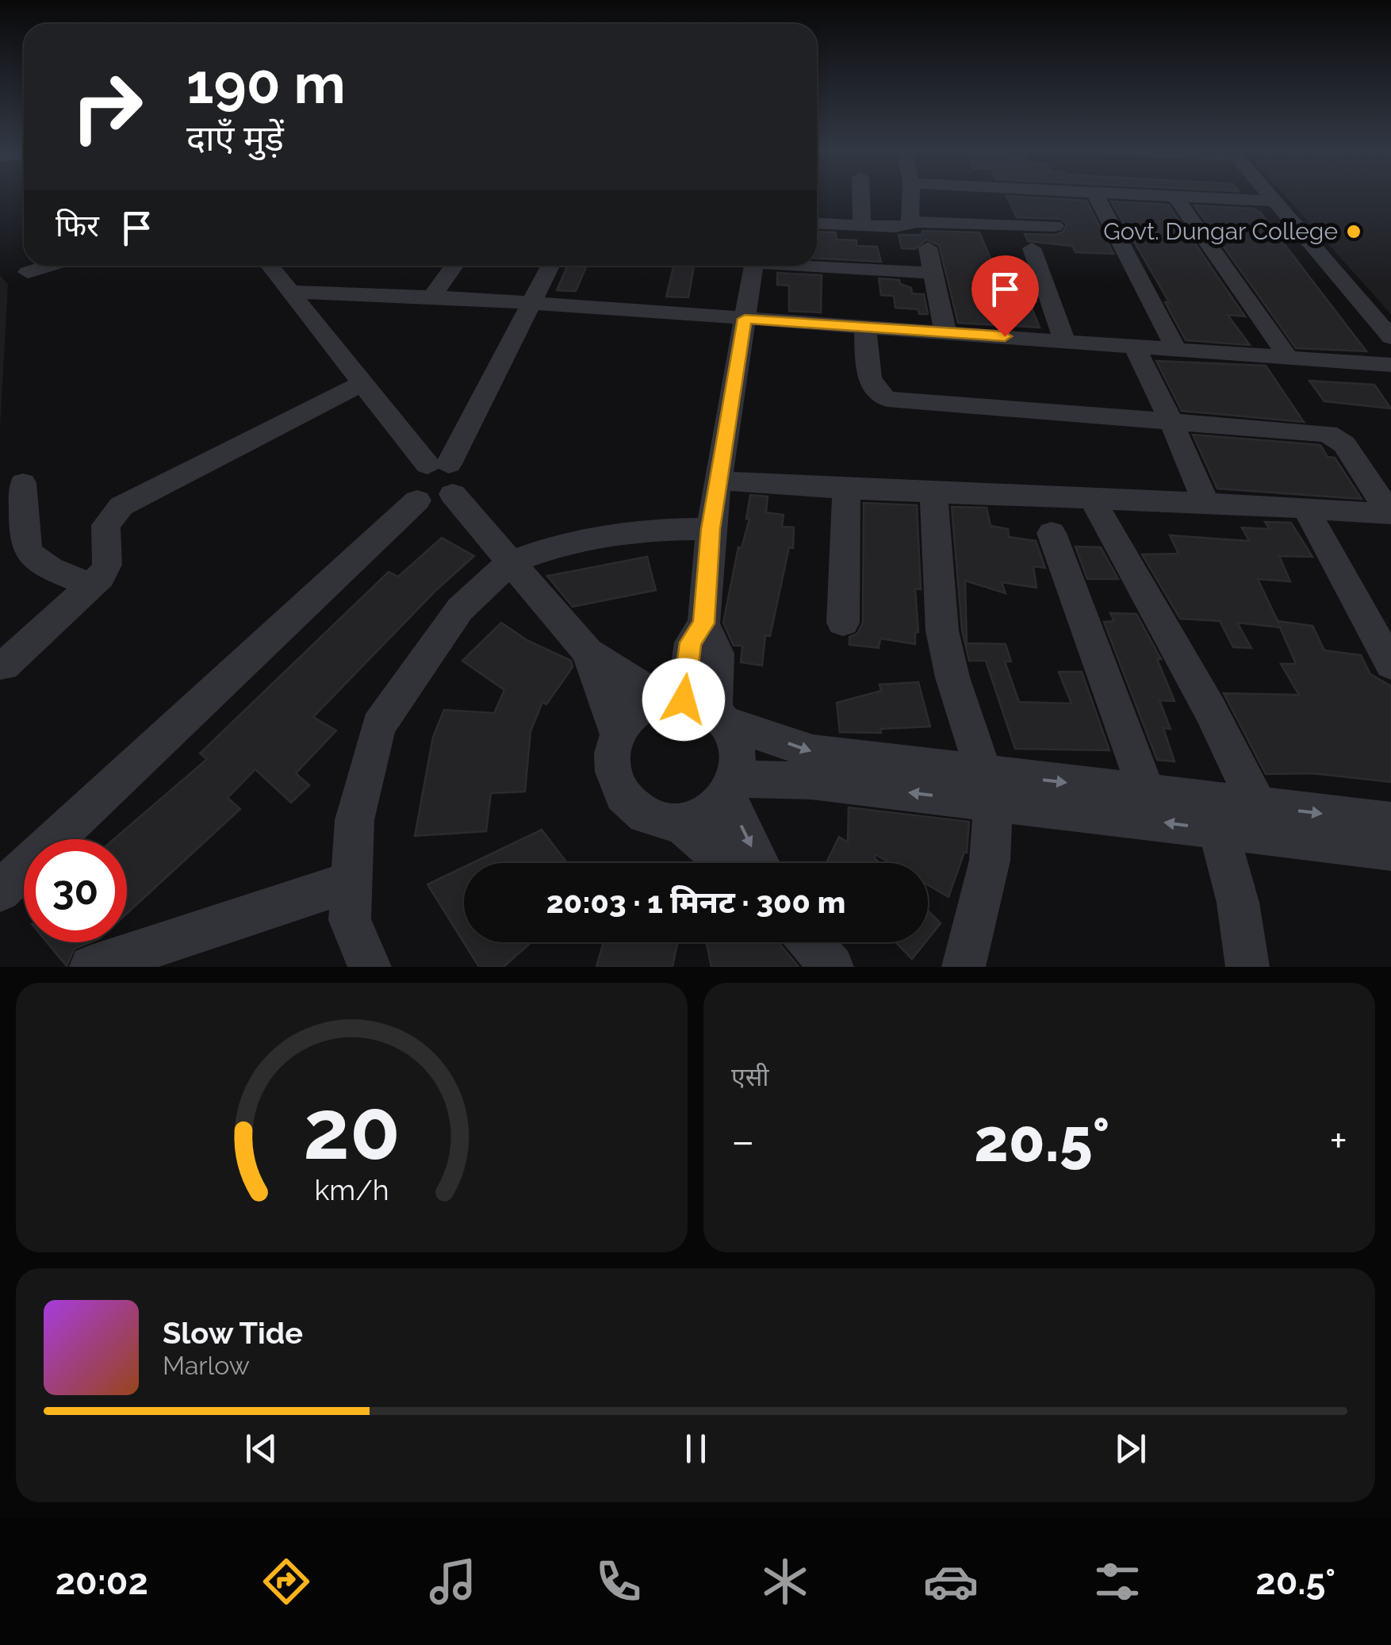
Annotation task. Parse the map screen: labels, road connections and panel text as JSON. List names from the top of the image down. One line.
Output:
{"places":["Govt. Dungar College"],"page":{"turn":["190 m","दाएँ मुड़ें"],"then":"फिर","limit":"30","trip":"20:03 · 1 मिनट · 300 m","tile":"एसी","heat":["−","20.5°","+"],"song":["Slow Tide","Marlow"],"tabs":["20:02","20.5°"],"gauge":["20","km/h"]}}
